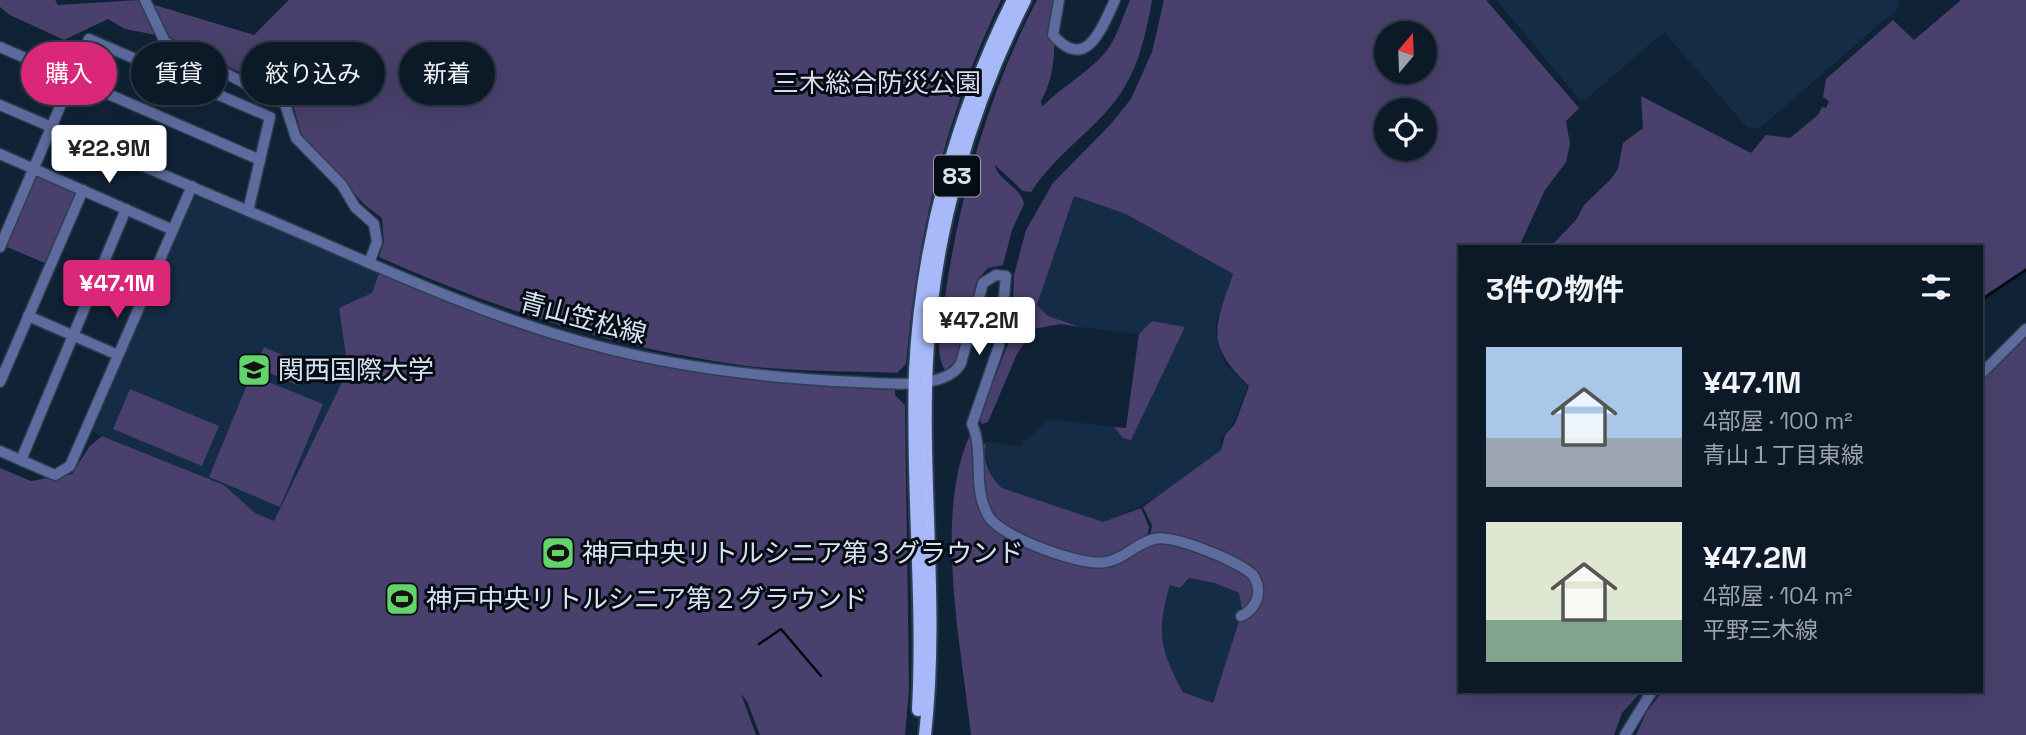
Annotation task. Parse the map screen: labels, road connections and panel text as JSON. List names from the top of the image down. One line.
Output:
{"streets":{"main road":["83"],"street":["青山笠松線"]},"crossings":[["83","青山笠松線"]],"parks":["三木総合防災公園"],"places":{"school or university":["関西国際大学"],"sports":["神戸中央リトルシニア第３グラウンド","神戸中央リトルシニア第２グラウンド"]},"north":"top","page":{"chip":["購入","賃貸","絞り込み","新着"],"price":["¥22.9M","¥47.1M","¥47.2M"],"heading":"3件の物件","list":[{"name":"¥47.1M","note":"4部屋 · 100 m² · 青山１丁目東線"},{"name":"¥47.2M","note":"4部屋 · 104 m² · 平野三木線"}]}}
